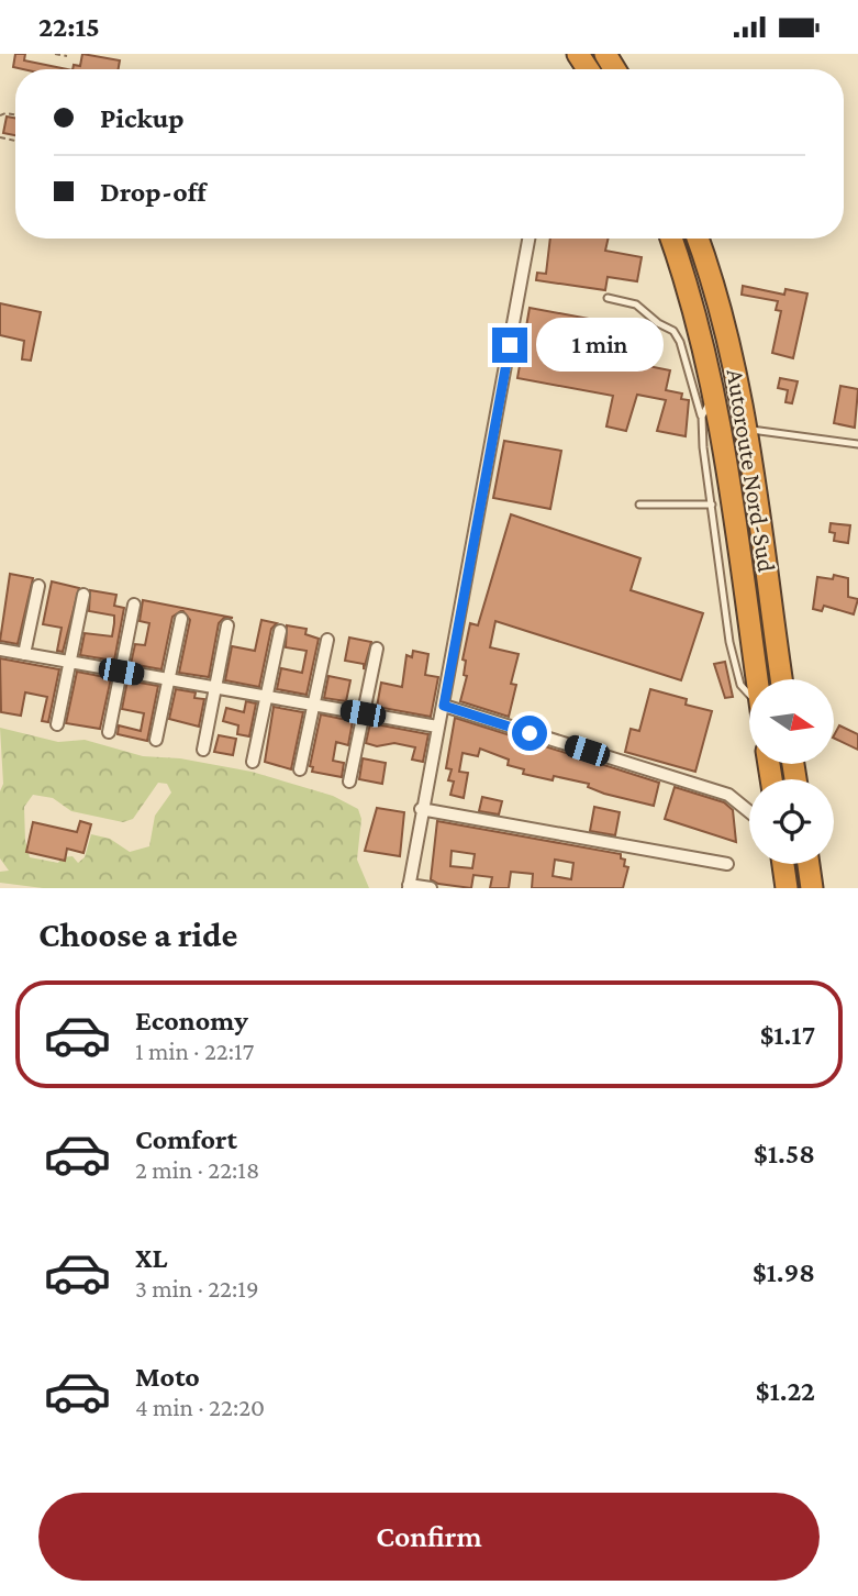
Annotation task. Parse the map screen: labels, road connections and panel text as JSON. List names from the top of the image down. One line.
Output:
{"streets":{"highway":["Autoroute Nord-Sud"]},"north":"right","page":{"status":"22:15","banner":["Pickup","Drop-off"],"bubble":"1 min","heading":"Choose a ride","list":[{"name":"Economy","note":"1 min · 22:17","value":"$1.17"},{"name":"Comfort","note":"2 min · 22:18","value":"$1.58"},{"name":"XL","note":"3 min · 22:19","value":"$1.98"},{"name":"Moto","note":"4 min · 22:20","value":"$1.22"}],"buttons":"Confirm"}}
